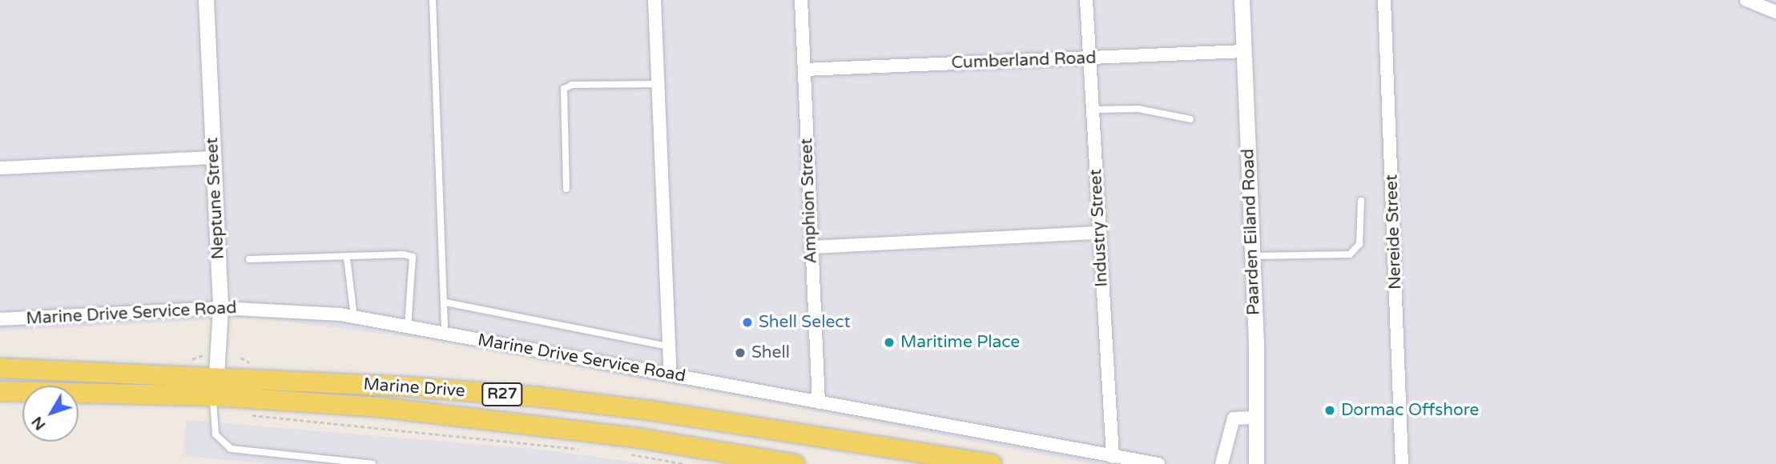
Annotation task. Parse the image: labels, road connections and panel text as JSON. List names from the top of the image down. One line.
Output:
{"streets":{"main road":["Marine Drive","R27"],"street":["Cumberland Road","Neptune Street","Amphion Street","Industry Street","Paarden Eiland Road","Nereide Street","Marine Drive Service Road"]},"crossings":[["Cumberland Road","Amphion Street"],["Cumberland Road","Industry Street"],["Cumberland Road","Paarden Eiland Road"],["Neptune Street","Marine Drive Service Road"],["Neptune Street","Marine Drive"],["Amphion Street","Marine Drive Service Road"],["Industry Street","Marine Drive Service Road"]],"places":["Shell Select","Maritime Place","Shell","Dormac Offshore"],"north":"bottom left"}
